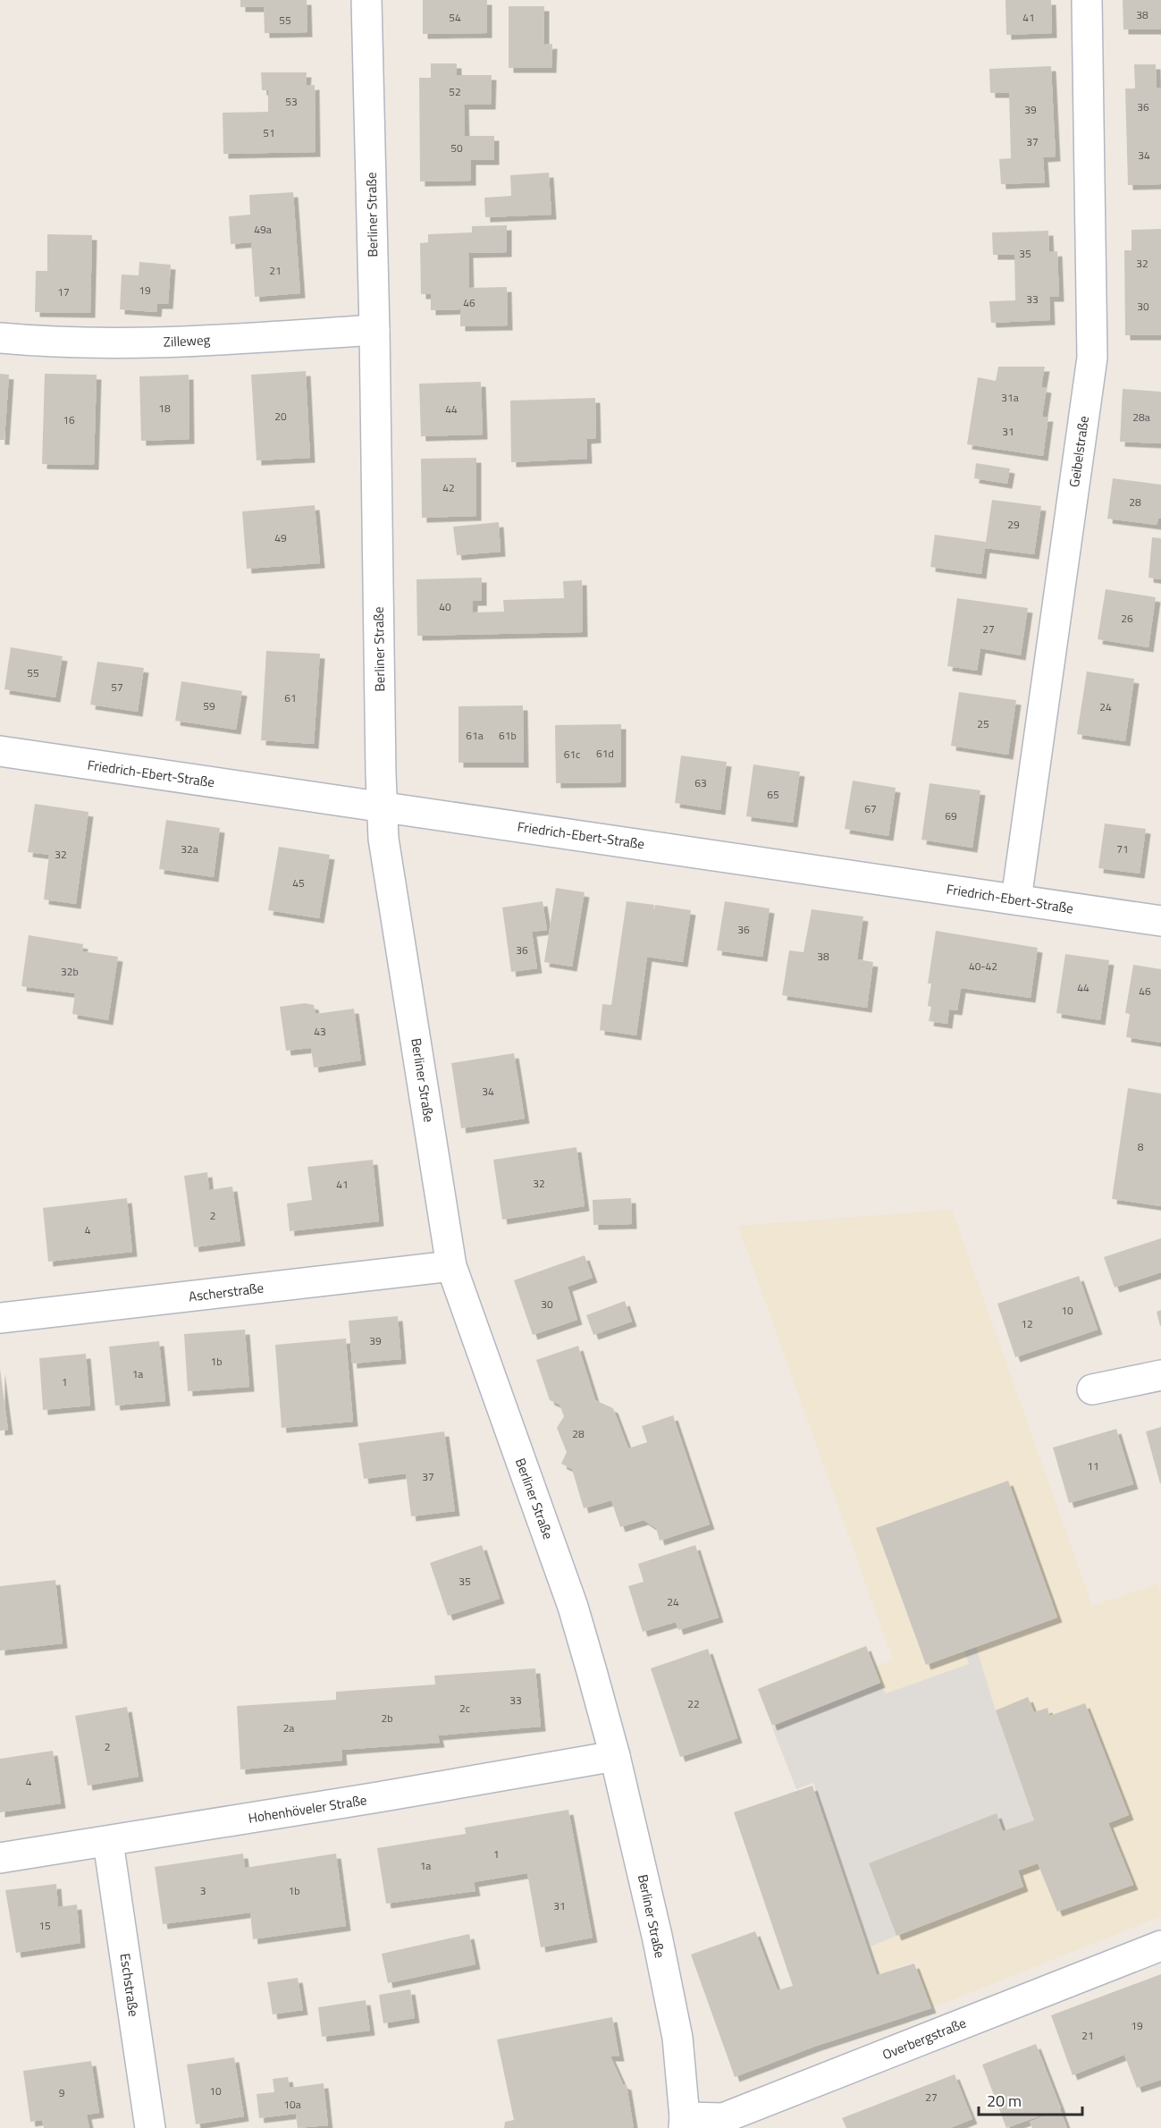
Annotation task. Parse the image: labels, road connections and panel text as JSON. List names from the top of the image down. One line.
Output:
{"streets":{"street":["Berliner Straße","Zilleweg","Geibelstraße","Friedrich-Ebert-Straße","Ascherstraße","Hohenhöveler Straße","Eschstraße","Overbergstraße"]},"crossings":[["Berliner Straße","Zilleweg"],["Berliner Straße","Friedrich-Ebert-Straße"],["Berliner Straße","Ascherstraße"],["Berliner Straße","Hohenhöveler Straße"],["Berliner Straße","Overbergstraße"],["Geibelstraße","Friedrich-Ebert-Straße"],["Hohenhöveler Straße","Eschstraße"]],"house_numbers":["38","54","41","55","52","53","36","39","51","37","50","34","49a","35","32","21","19","17","33","46","30","31a","18","44","20","28a","16","31","42","28","29","49","40","26","27","55","57","61","59","24","25","61a","61b","61d","61c","63","65","67","69","32a","71","32","45","36","36","38","40-42","32b","44","46","43","34","8","32","41","2","4","30","10","12","39","1b","1a","1","28","11","37","35","24","33","22","2c","2b","2a","2","4","1","1a","3","1b","31","15","19","21","10","9","27","10a"],"scale_bar":"20 m"}
